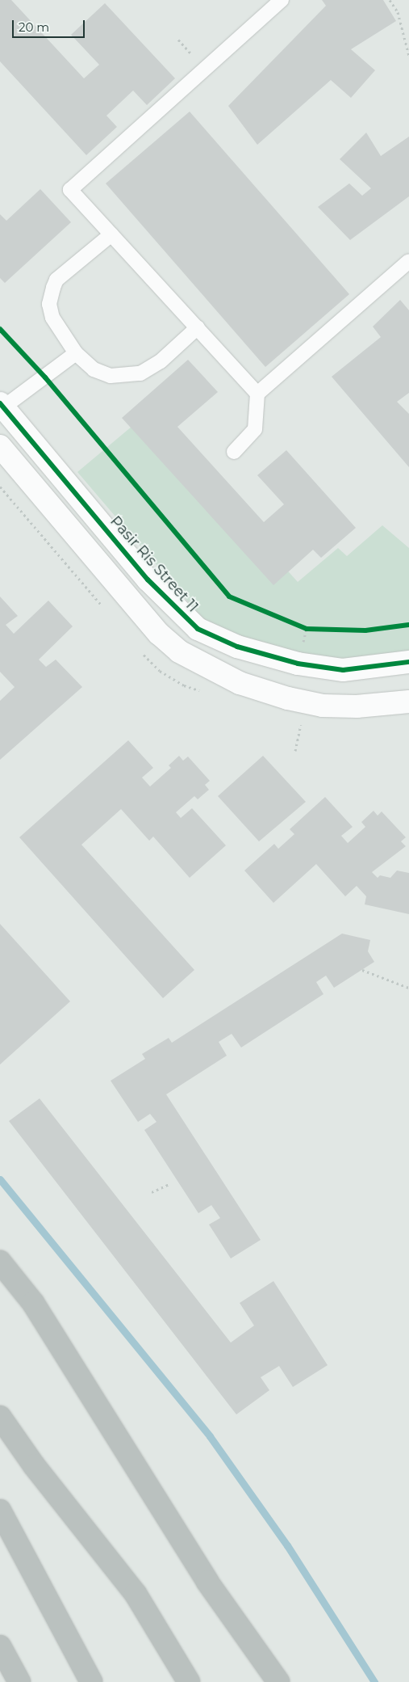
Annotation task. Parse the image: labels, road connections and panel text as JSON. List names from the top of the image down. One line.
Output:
{"streets":{"street":["Pasir Ris Street 11"]},"scale_bar":"20 m"}
